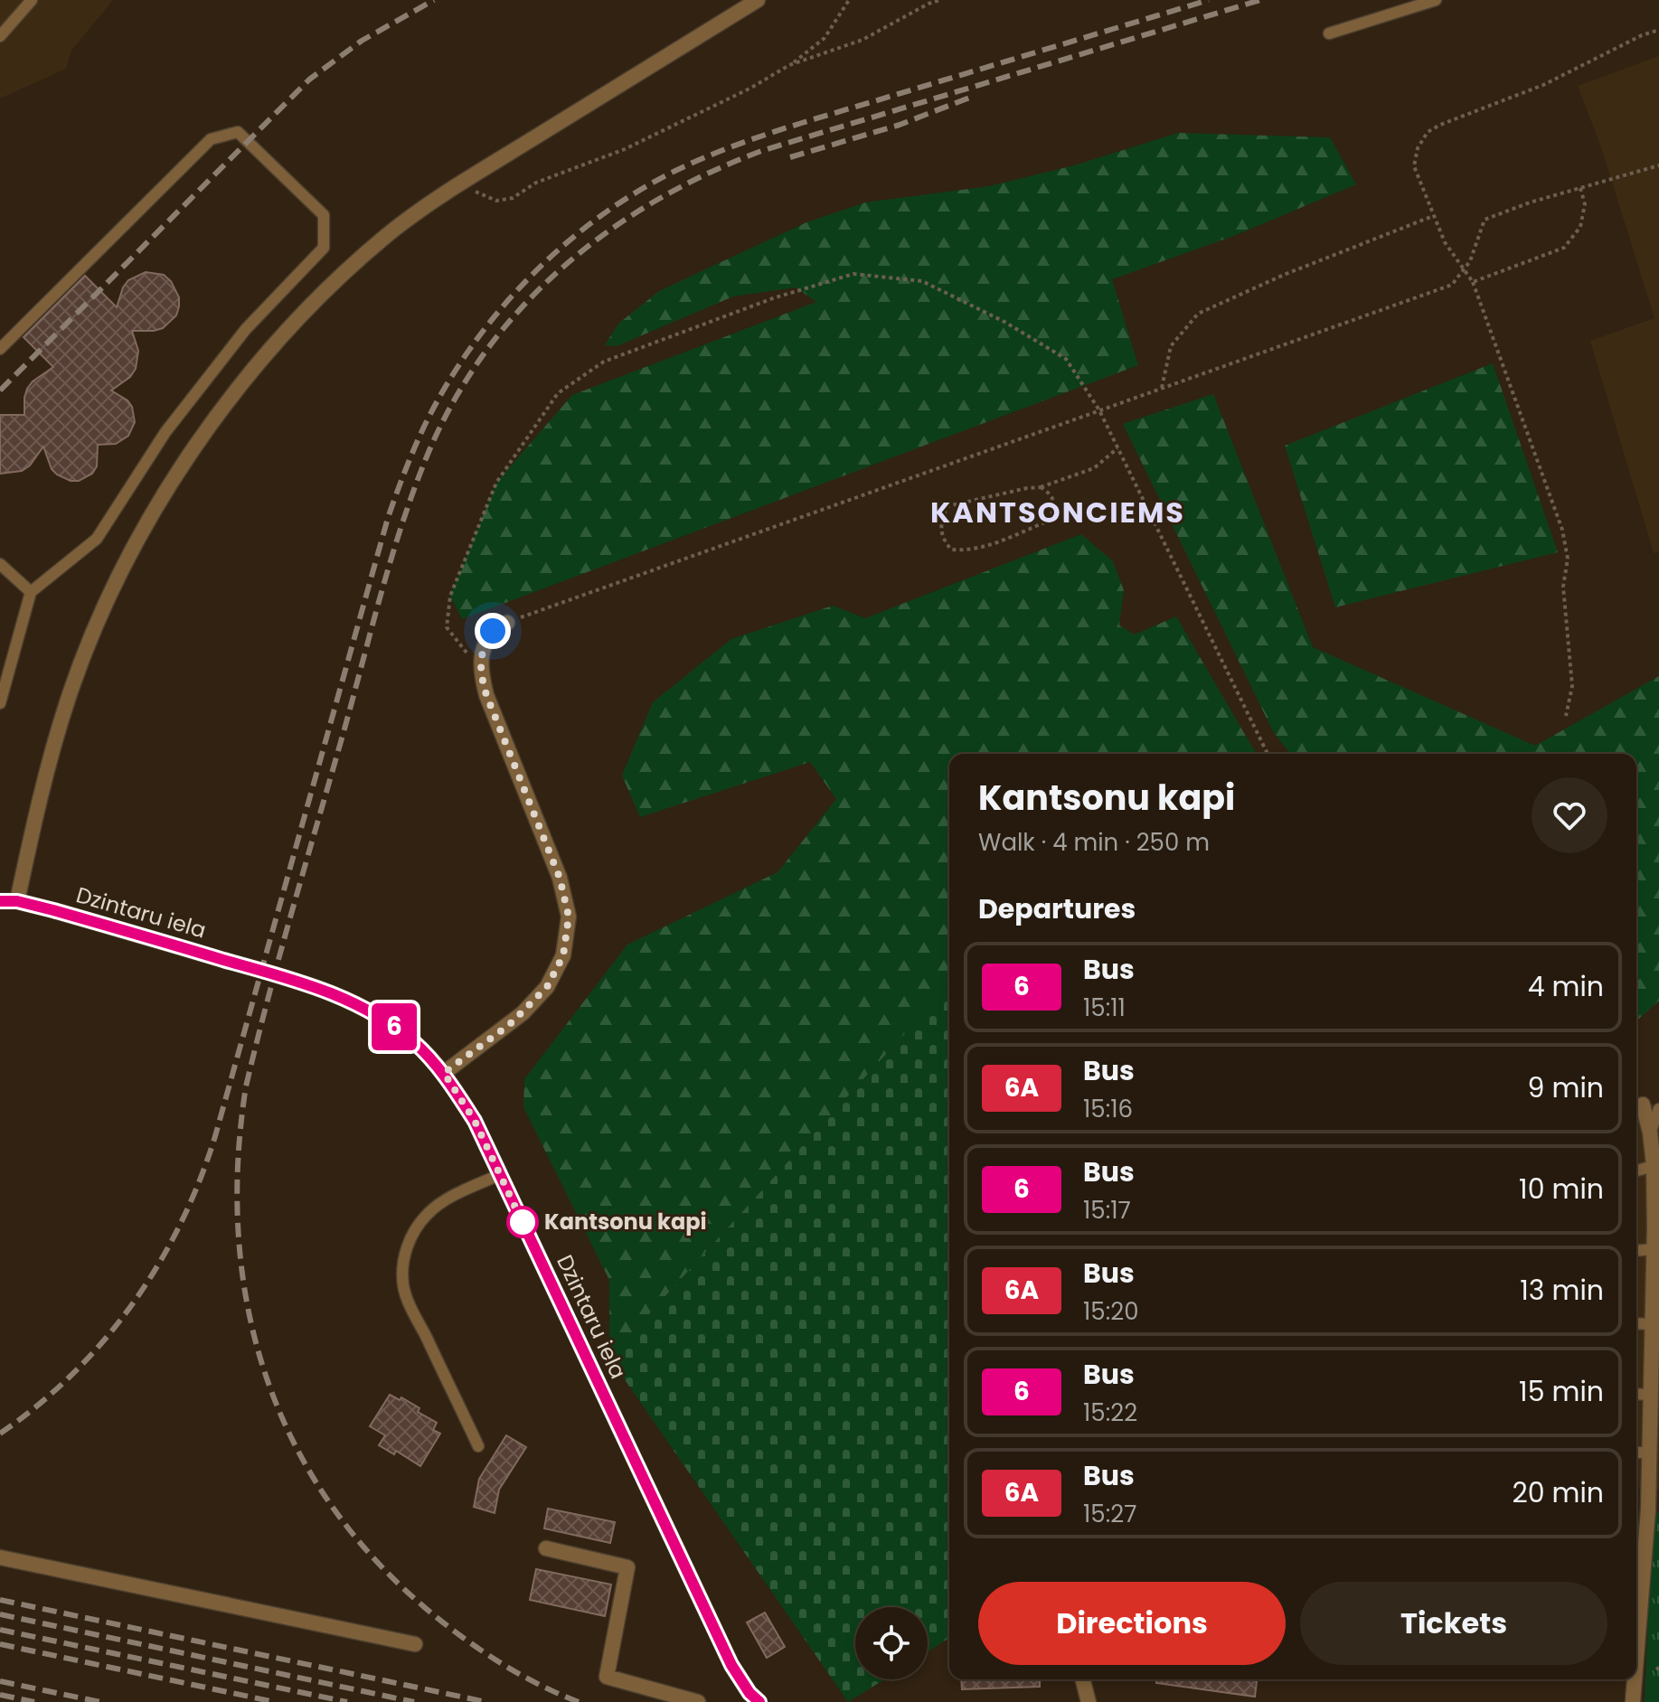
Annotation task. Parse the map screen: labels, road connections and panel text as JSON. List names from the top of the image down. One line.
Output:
{"streets":{"street":["Dzintaru iela"]},"districts":["KANTSONCIEMS"],"places":["Kantsonu kapi"],"lines":["bus line 6"],"page":{"on_map":"6","heading":[["Kantsonu kapi","Walk · 4 min · 250 m"],"Departures"],"list":[{"mark":"6","name":"Bus","note":"15:11","value":"4 min"},{"mark":"6A","name":"Bus","note":"15:16","value":"9 min"},{"mark":"6","name":"Bus","note":"15:17","value":"10 min"},{"mark":"6A","name":"Bus","note":"15:20","value":"13 min"},{"mark":"6","name":"Bus","note":"15:22","value":"15 min"},{"mark":"6A","name":"Bus","note":"15:27","value":"20 min"}],"buttons":["Directions","Tickets"]}}
